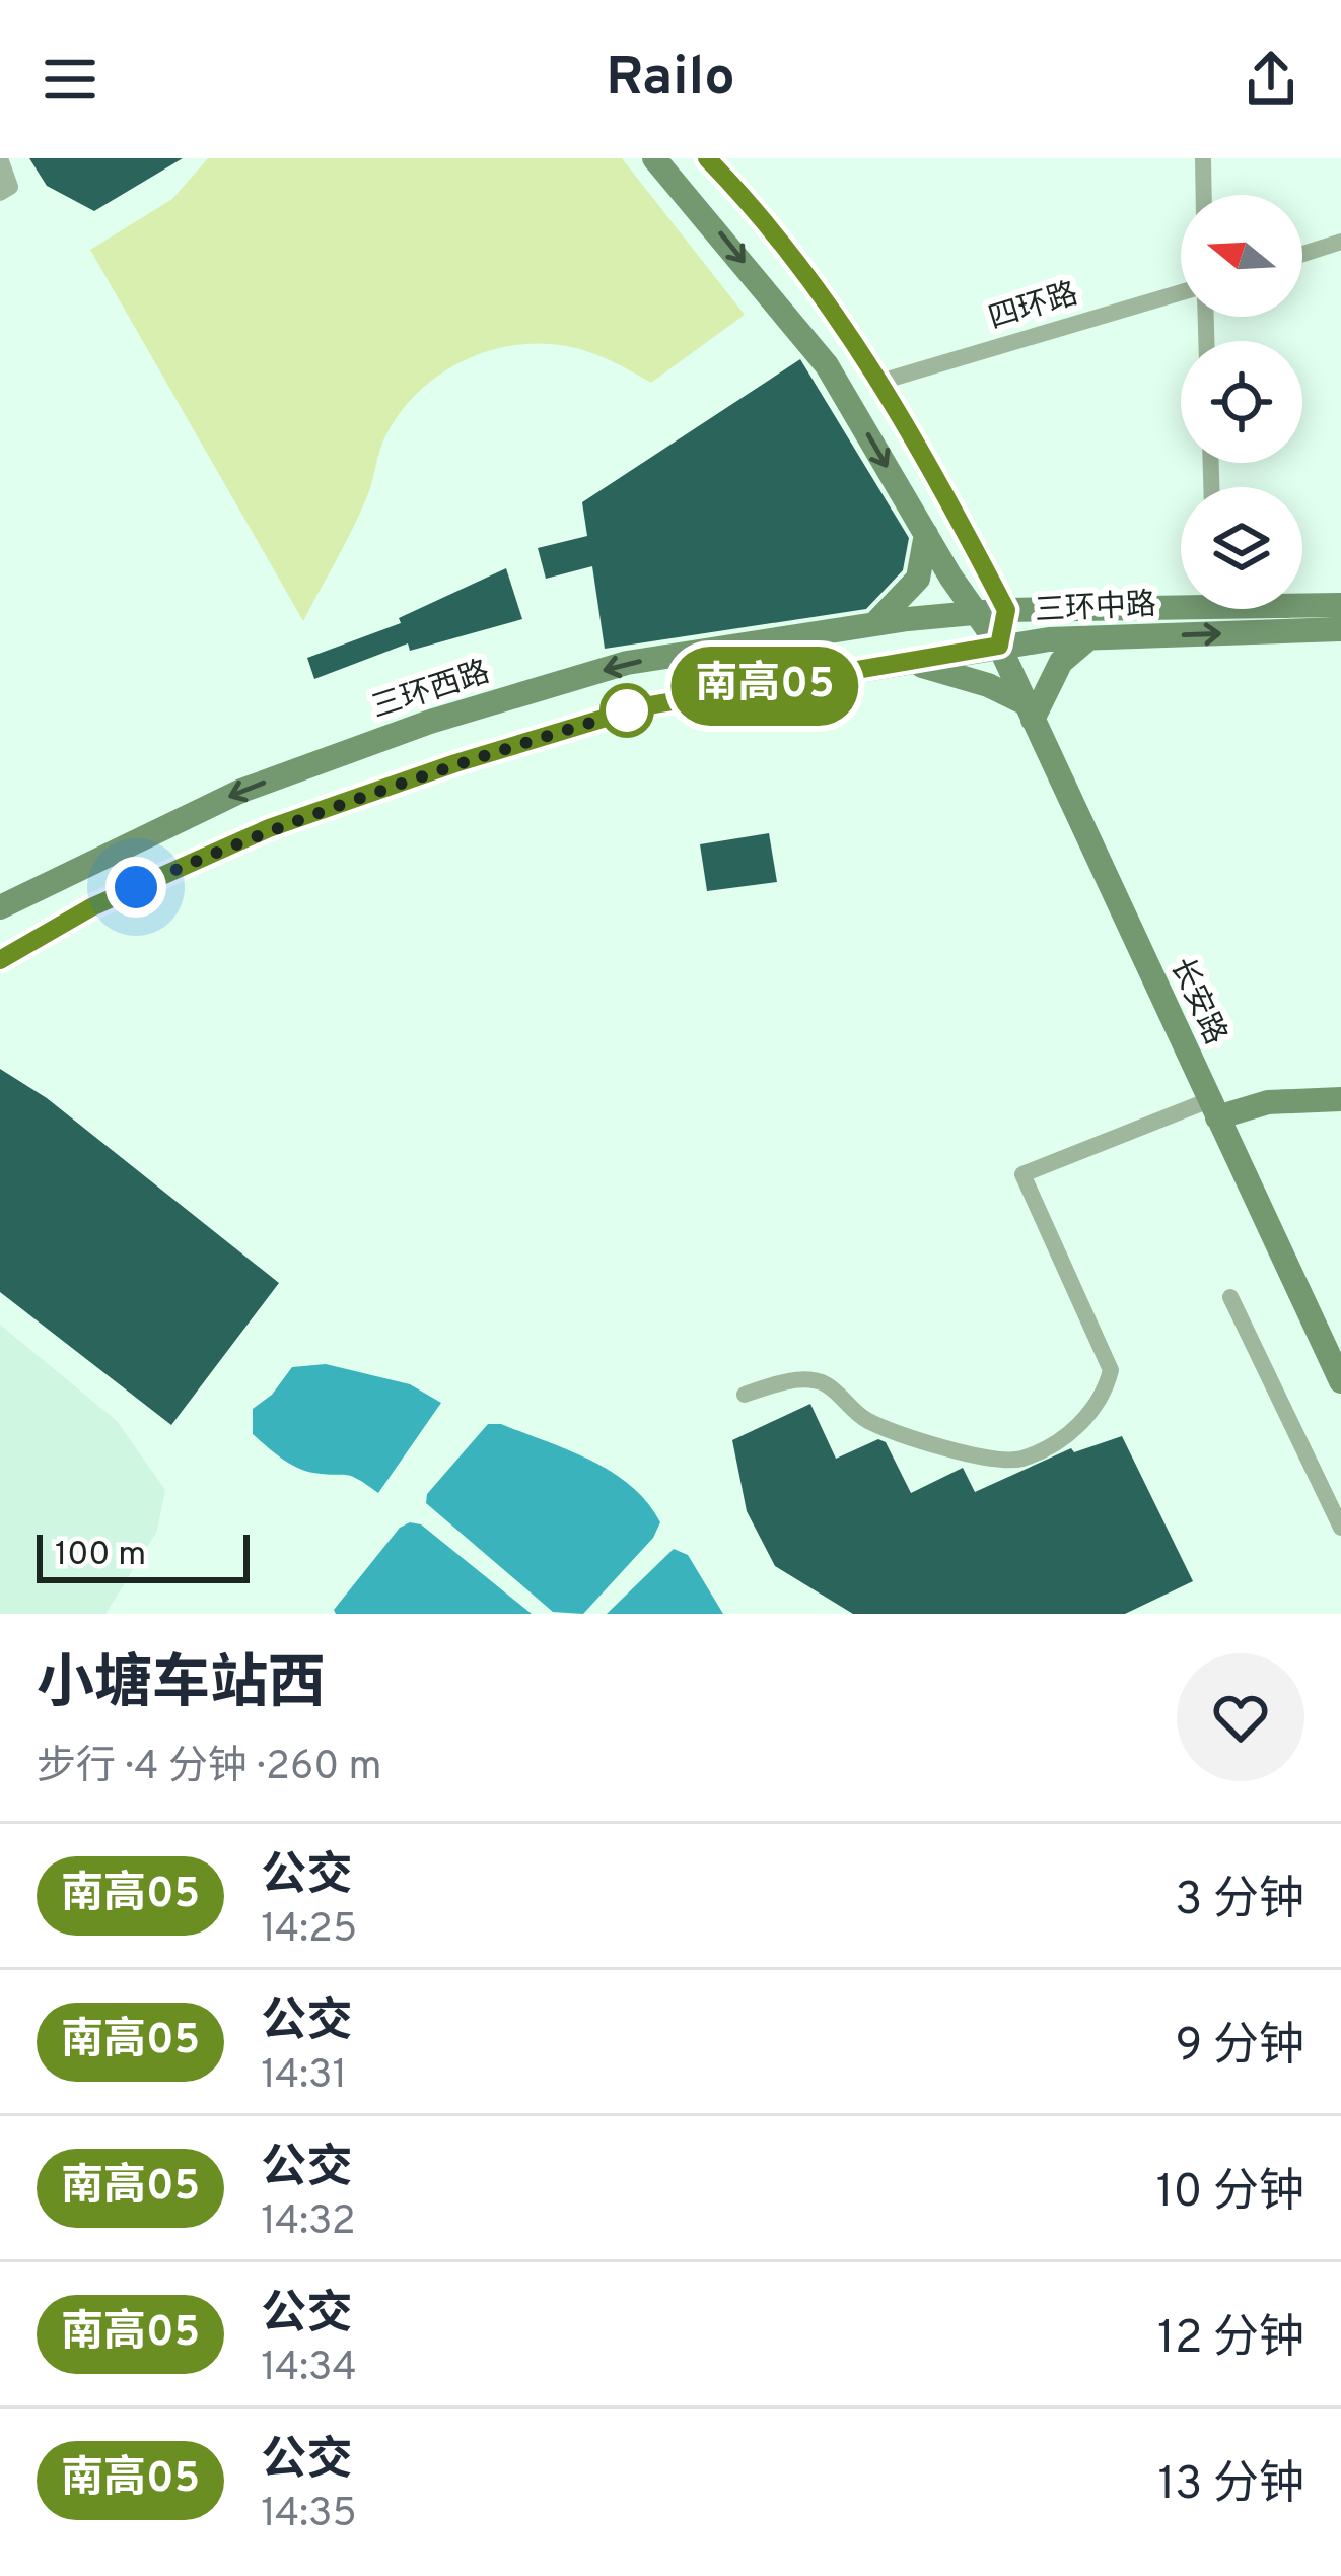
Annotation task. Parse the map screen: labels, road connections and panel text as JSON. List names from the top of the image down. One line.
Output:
{"streets":{"main road":["三环中路","三环西路","长安路"],"street":["四环路"]},"crossings":[["三环中路","三环西路"],["三环中路","长安路"],["三环西路","长安路"]],"one_way":["三环西路"],"lines":["bus line 南高05"],"scale_bar":"100 m","north":"left","page":{"header":"Railo","on_map":"南高05","scale":"100 m","heading":["小塘车站西","步行 · 4 分钟 · 260 m"],"list":[{"mark":"南高05","name":"公交","note":"14:25","value":"3 分钟"},{"mark":"南高05","name":"公交","note":"14:31","value":"9 分钟"},{"mark":"南高05","name":"公交","note":"14:32","value":"10 分钟"},{"mark":"南高05","name":"公交","note":"14:34","value":"12 分钟"},{"mark":"南高05","name":"公交","note":"14:35","value":"13 分钟"}]}}
